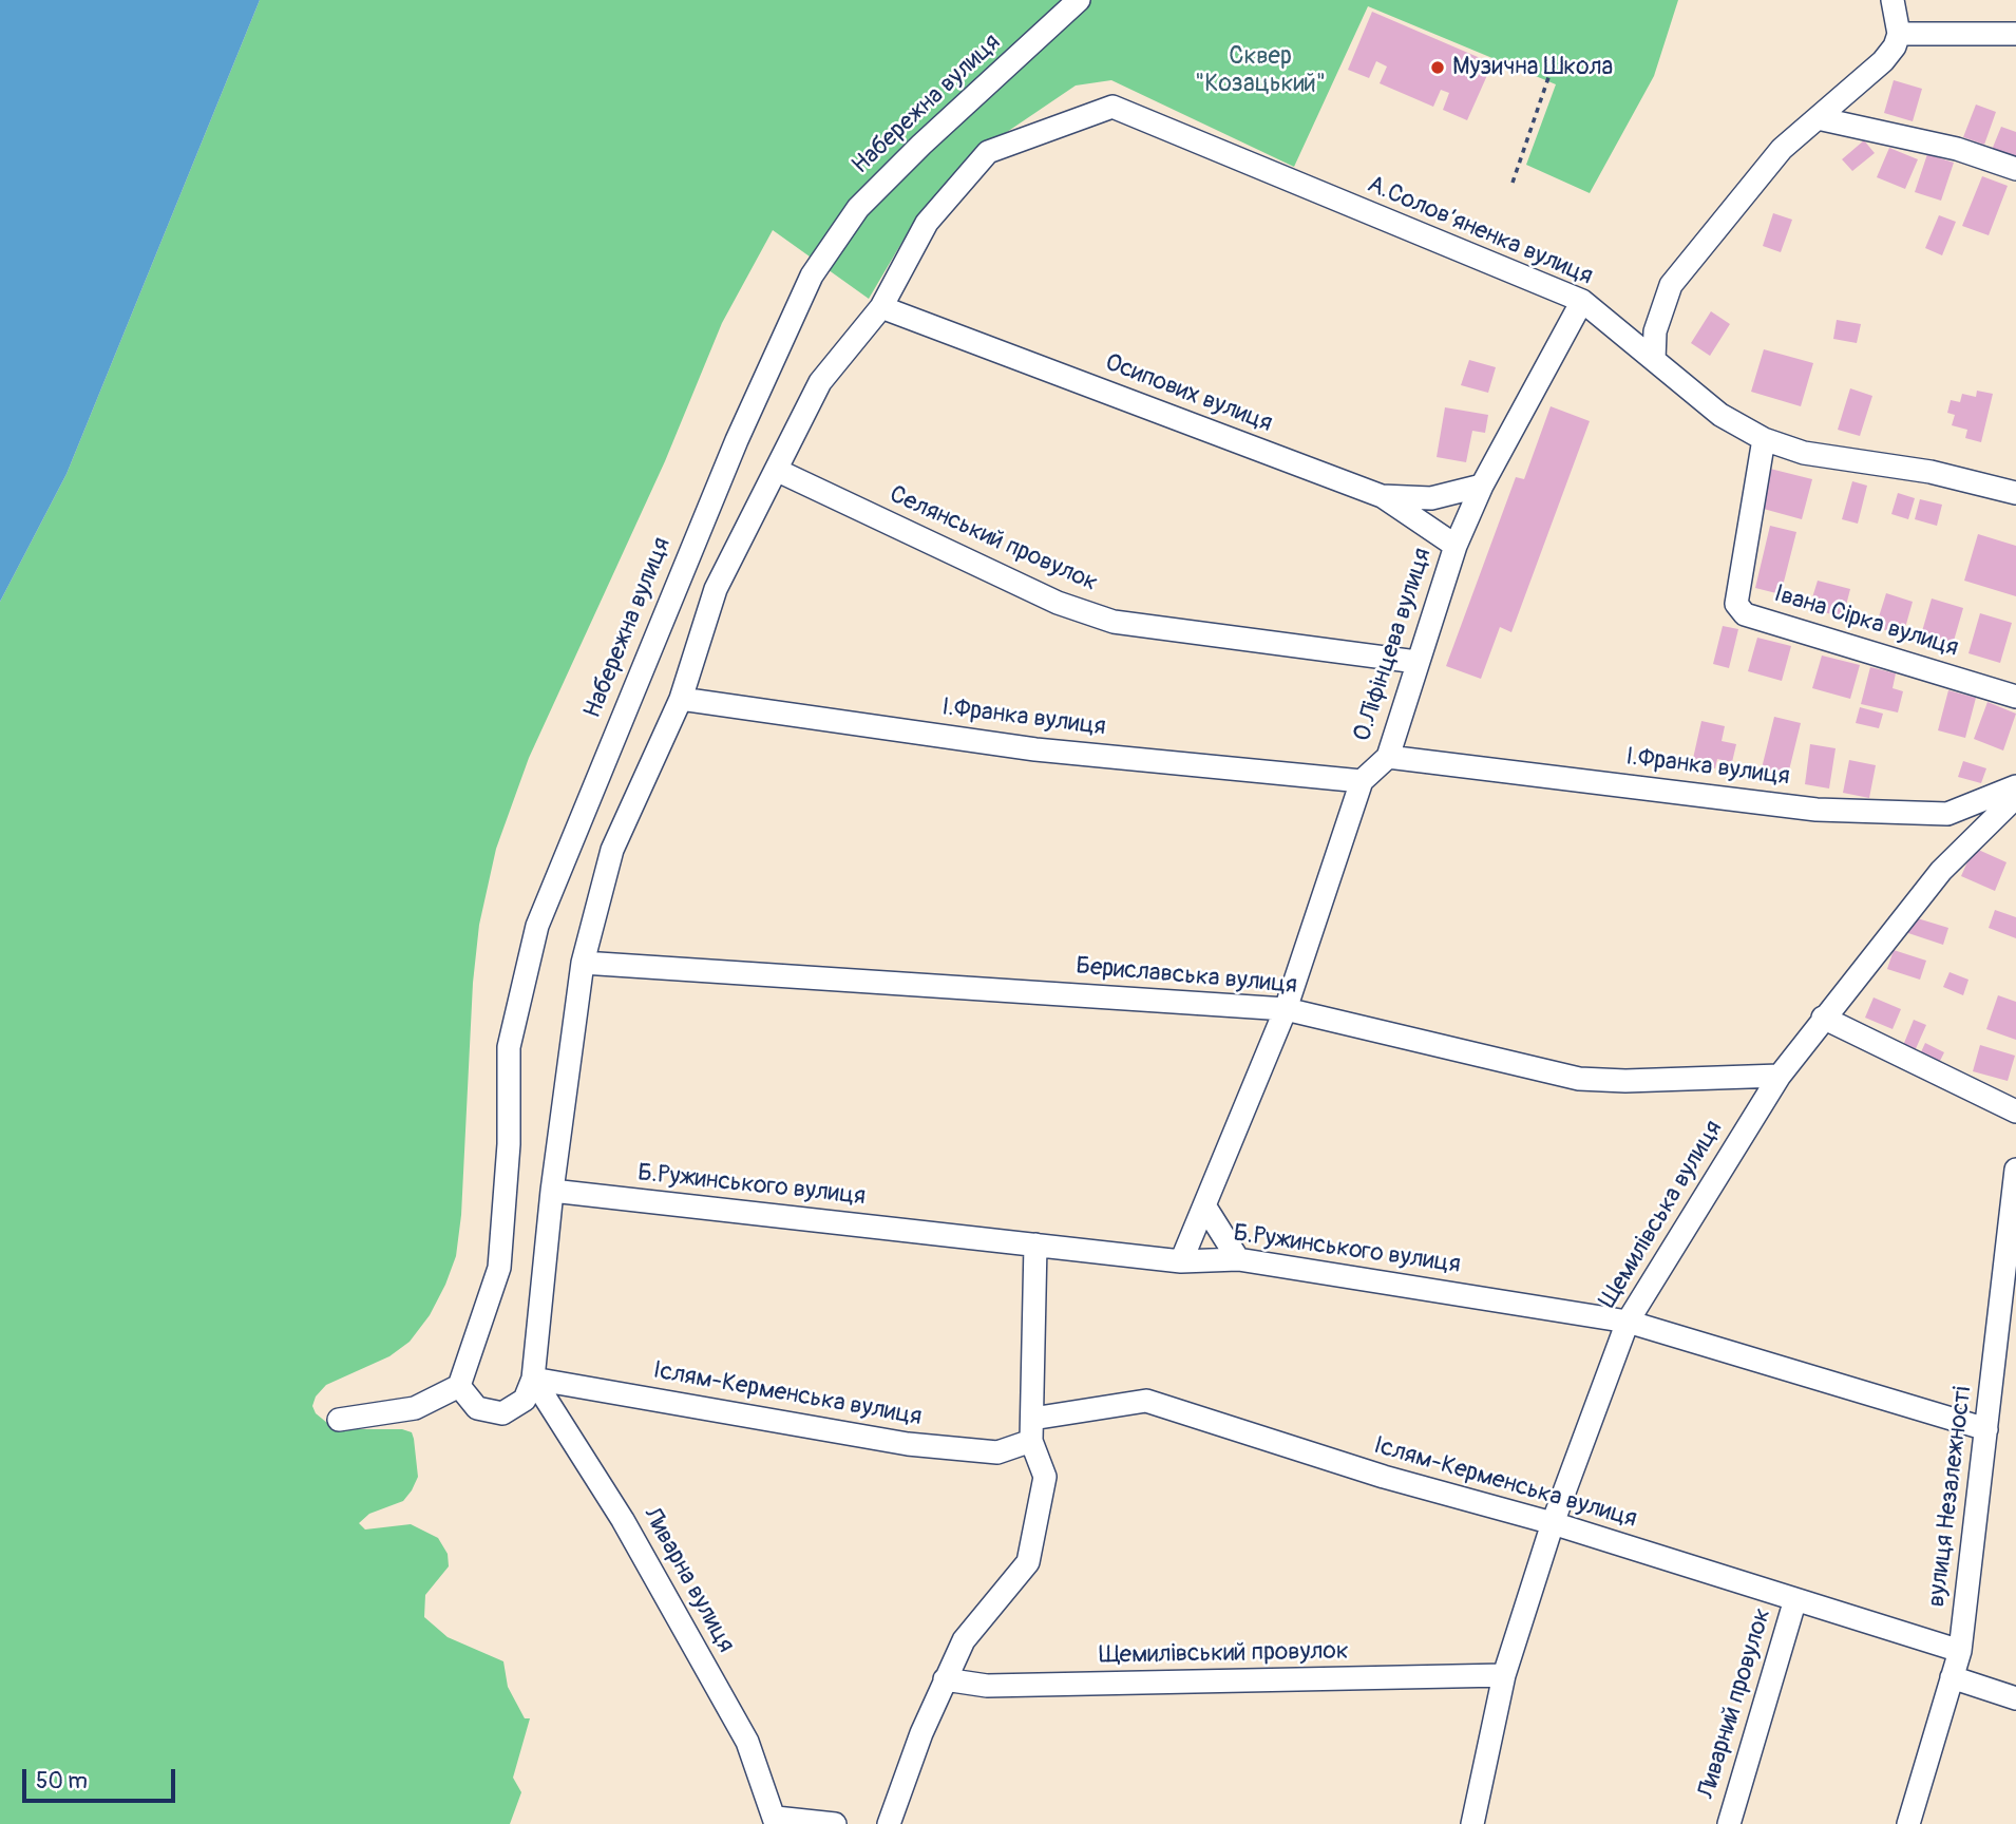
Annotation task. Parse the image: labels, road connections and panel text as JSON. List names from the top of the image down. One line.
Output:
{"streets":{"street":["Набережна вулиця","А.Солов’яненка вулиця","Осипових вулиця","Селянський провулок","Івана Сірка вулиця","О.Ліфінцева вулиця","І.Франка вулиця","Бериславська вулиця","Б.Ружинського вулиця","Щемилівська вулиця","Іслям-Керменська вулиця","вулиця Незалежності","Ливарна вулиця","Щемилівський провулок","Ливарний провулок"]},"crossings":[["А.Солов’яненка вулиця","Осипових вулиця"],["А.Солов’яненка вулиця","Івана Сірка вулиця"],["А.Солов’яненка вулиця","О.Ліфінцева вулиця"],["Осипових вулиця","О.Ліфінцева вулиця"],["Селянський провулок","О.Ліфінцева вулиця"],["О.Ліфінцева вулиця","І.Франка вулиця"],["О.Ліфінцева вулиця","Бериславська вулиця"],["О.Ліфінцева вулиця","Б.Ружинського вулиця"],["Бериславська вулиця","Щемилівська вулиця"],["Б.Ружинського вулиця","Щемилівська вулиця"],["Б.Ружинського вулиця","вулиця Незалежності"],["Щемилівська вулиця","Іслям-Керменська вулиця"],["Щемилівська вулиця","Щемилівський провулок"],["Іслям-Керменська вулиця","вулиця Незалежності"],["Іслям-Керменська вулиця","Ливарна вулиця"],["Іслям-Керменська вулиця","Ливарний провулок"]],"parks":["Сквер \"Козацький\""],"places":["Музична Школа"],"scale_bar":"50 m"}
